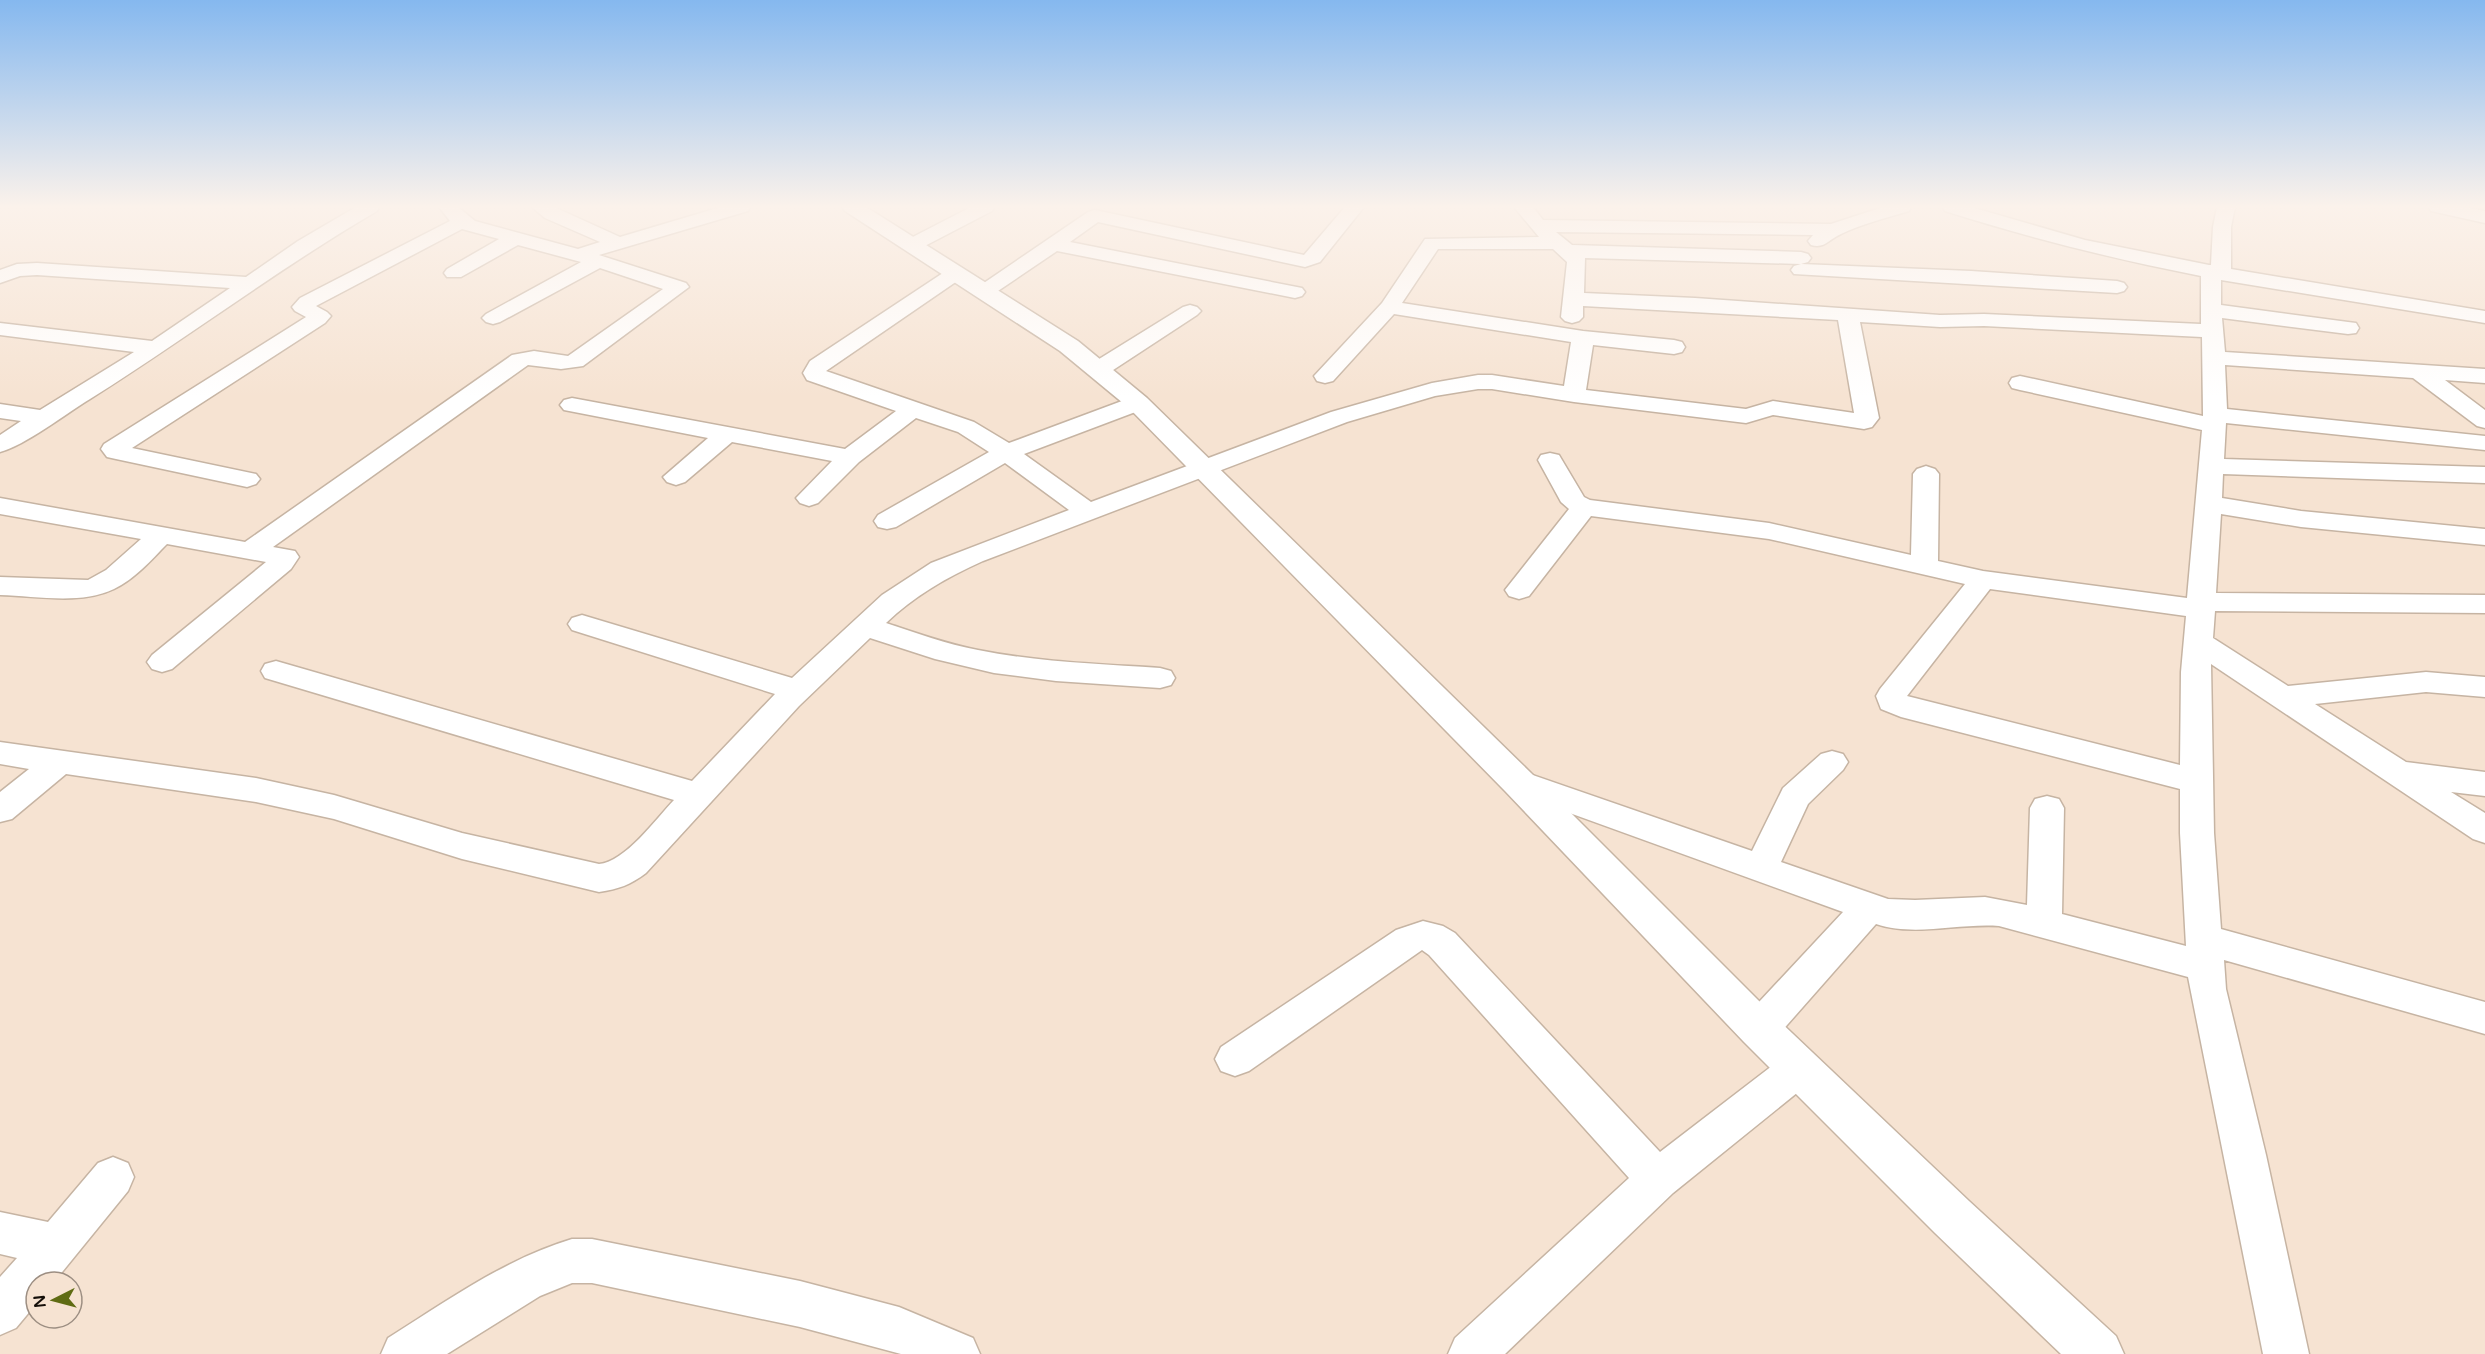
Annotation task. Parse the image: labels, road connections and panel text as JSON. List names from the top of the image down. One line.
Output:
{"north":"left"}
